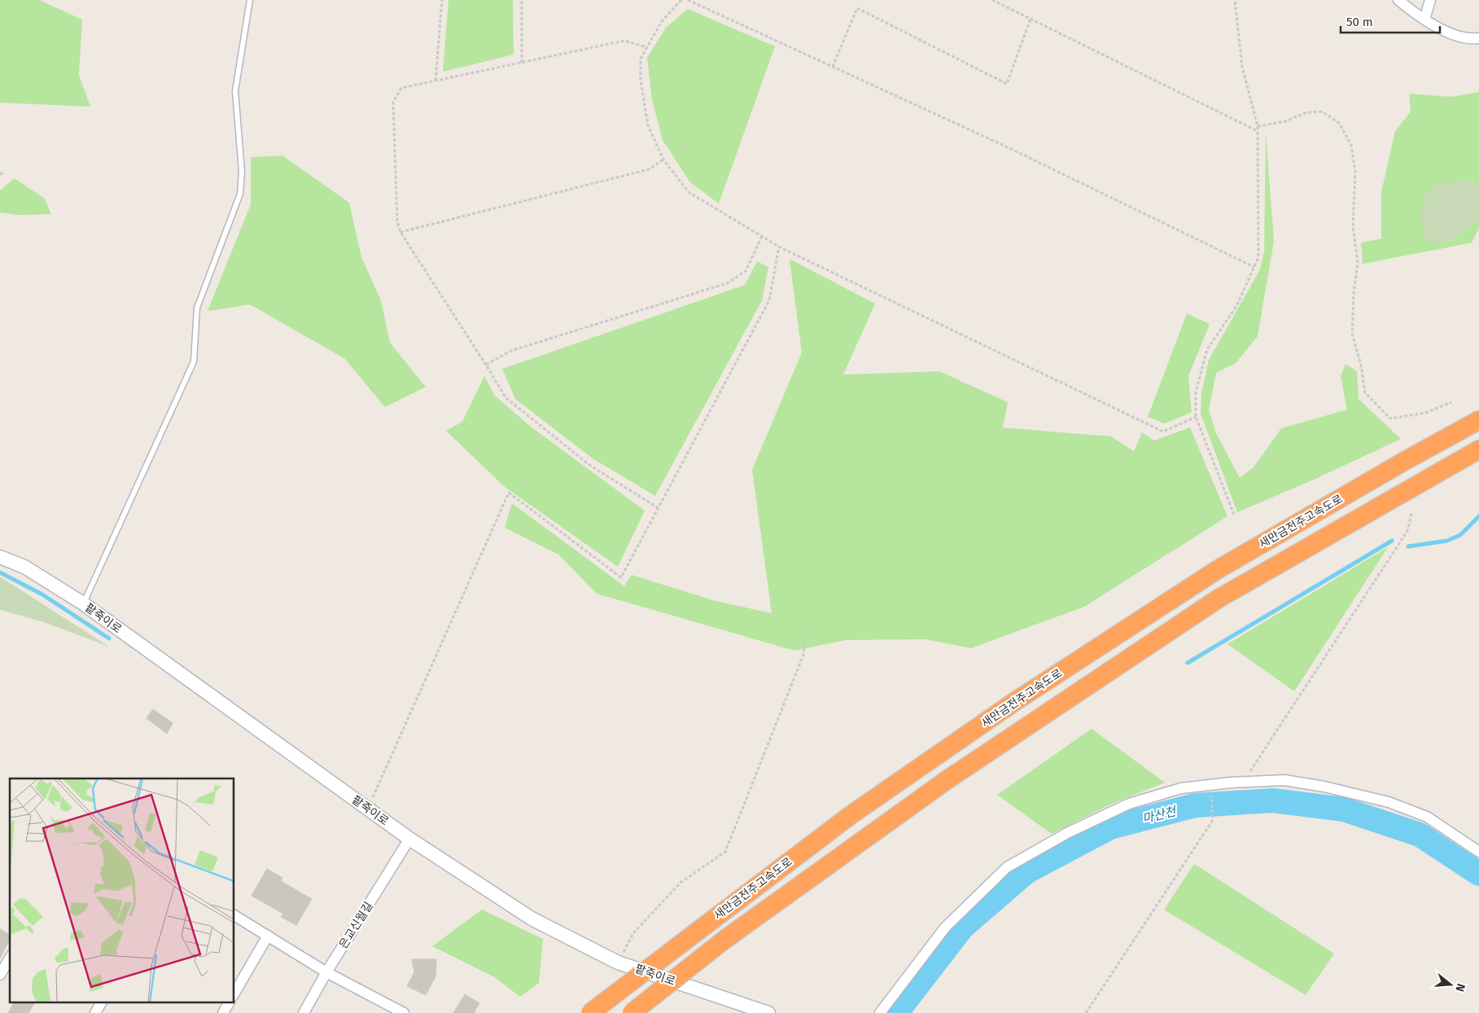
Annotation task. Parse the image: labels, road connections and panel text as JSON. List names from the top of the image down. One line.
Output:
{"streets":{"highway":["새만금전주고속도로"],"street":["팥죽이로","은교신월길"]},"crossings":[["팥죽이로","은교신월길"]],"water":["마산천"],"scale_bar":"50 m","north":"right"}
